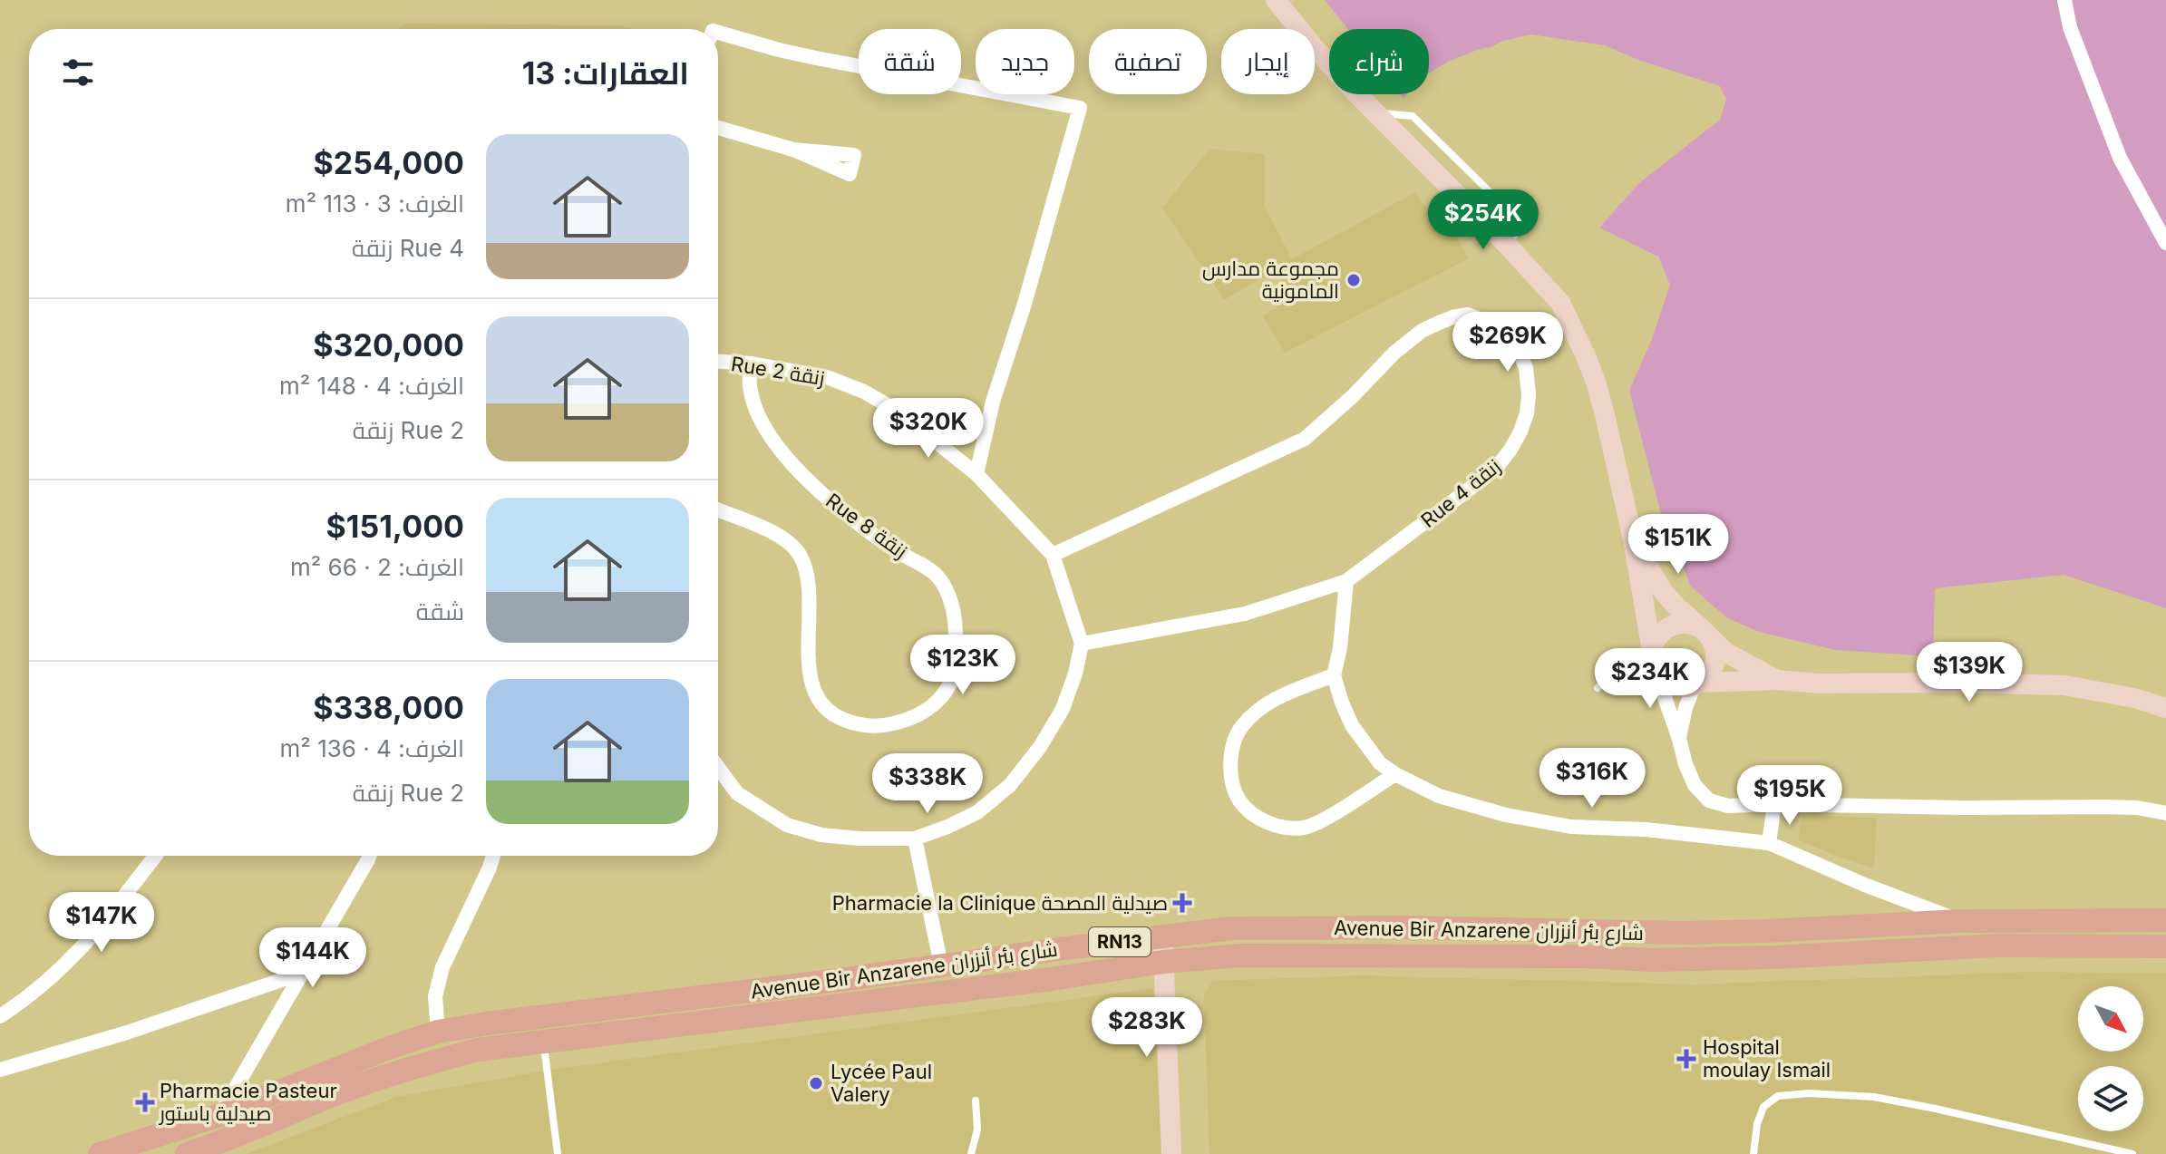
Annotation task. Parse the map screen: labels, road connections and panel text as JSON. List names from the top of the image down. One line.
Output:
{"streets":{"main road":["Avenue Bir Anzarene شارع بئر أنزران","RN13"],"street":["Rue 2 زنقة","Rue 4 زنقة","Rue 8 زنقة"]},"crossings":[["Rue 2 زنقة","Rue 4 زنقة"],["Rue 2 زنقة","Rue 8 زنقة"]],"places":{"other":["مجموعة مدارس المامونية","Lycée Paul Valery"],"health":["Pharmacie la Clinique صيدلية المصحة","Hospital moulay Ismail","Pharmacie Pasteur صيدلية باستور"]},"north":"bottom right","page":{"chip":["شراء","إيجار","تصفية","جديد","شقة"],"heading":"العقارات: 13","list":[{"name":"$254,000","note":"الغرف: 3 · 113 m² · Rue 4 زنقة"},{"name":"$320,000","note":"الغرف: 4 · 148 m² · Rue 2 زنقة"},{"name":"$151,000","note":"الغرف: 2 · 66 m² · شقة"},{"name":"$338,000","note":"الغرف: 4 · 136 m² · Rue 2 زنقة"}],"price":["$254K","$269K","$320K","$151K","$123K","$139K","$234K","$316K","$338K","$195K","$147K","$144K","$283K"]}}
